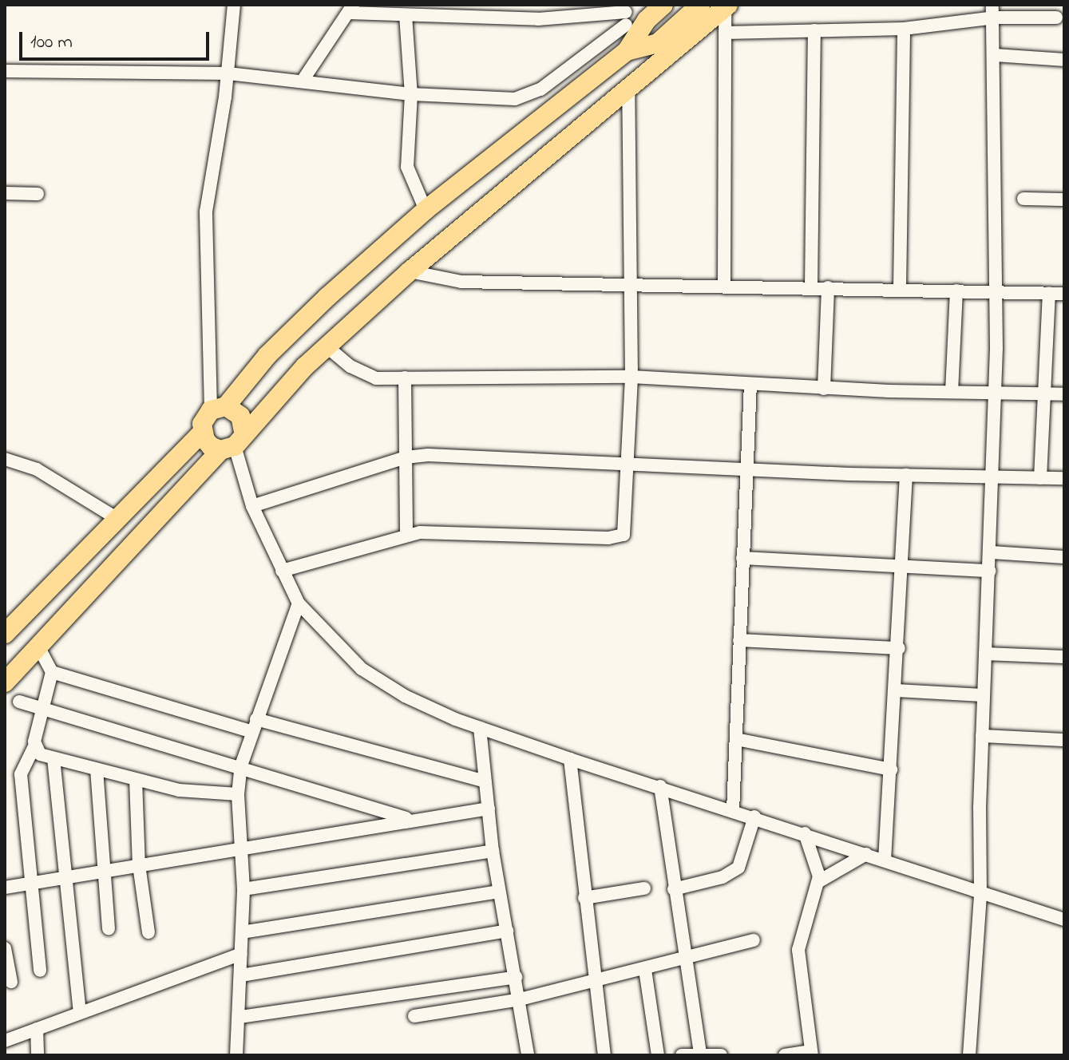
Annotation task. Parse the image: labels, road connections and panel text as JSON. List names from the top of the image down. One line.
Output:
{"scale_bar":"100 m"}
